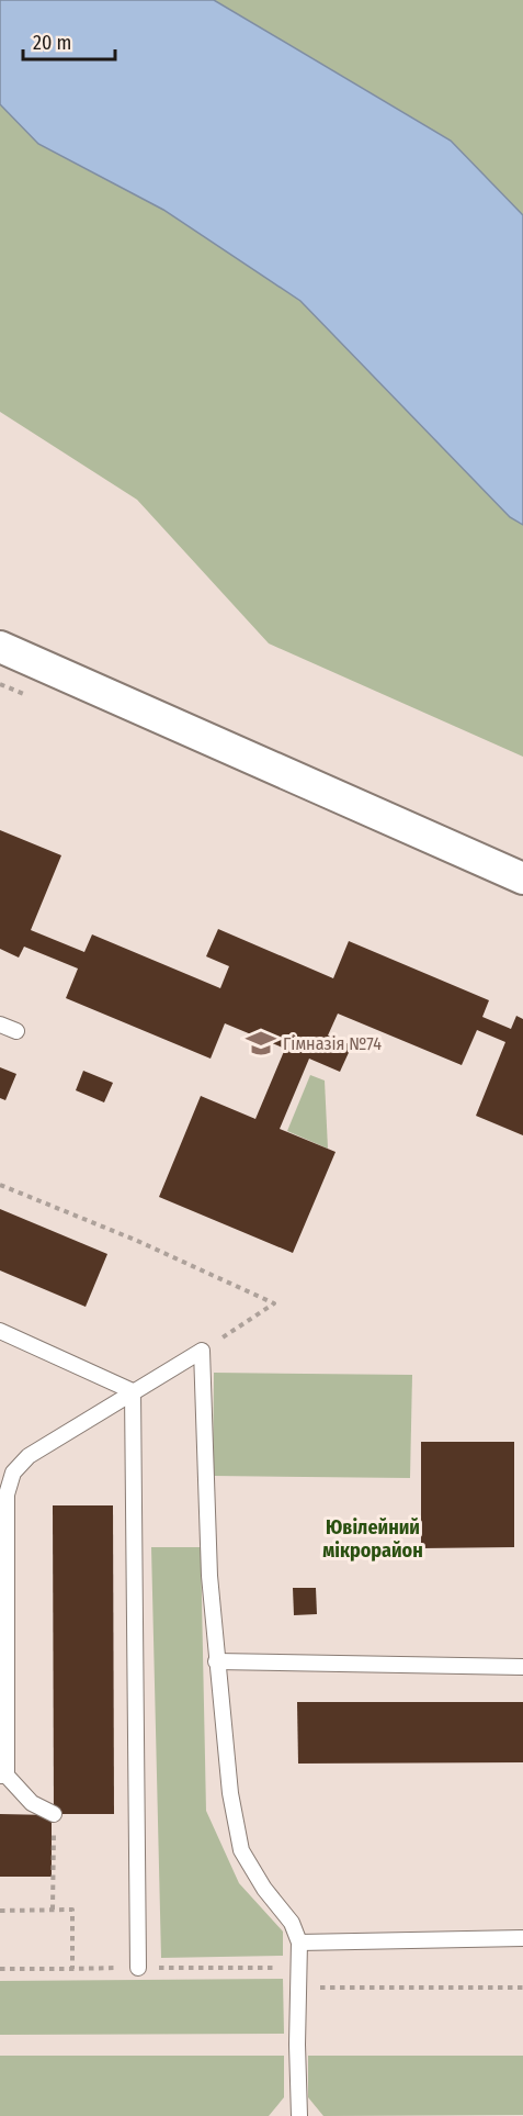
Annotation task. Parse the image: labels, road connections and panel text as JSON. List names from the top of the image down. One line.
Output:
{"districts":["Ювілейний мікрорайон"],"places":{"school or university":["Гімназія №74"]},"scale_bar":"20 m"}
